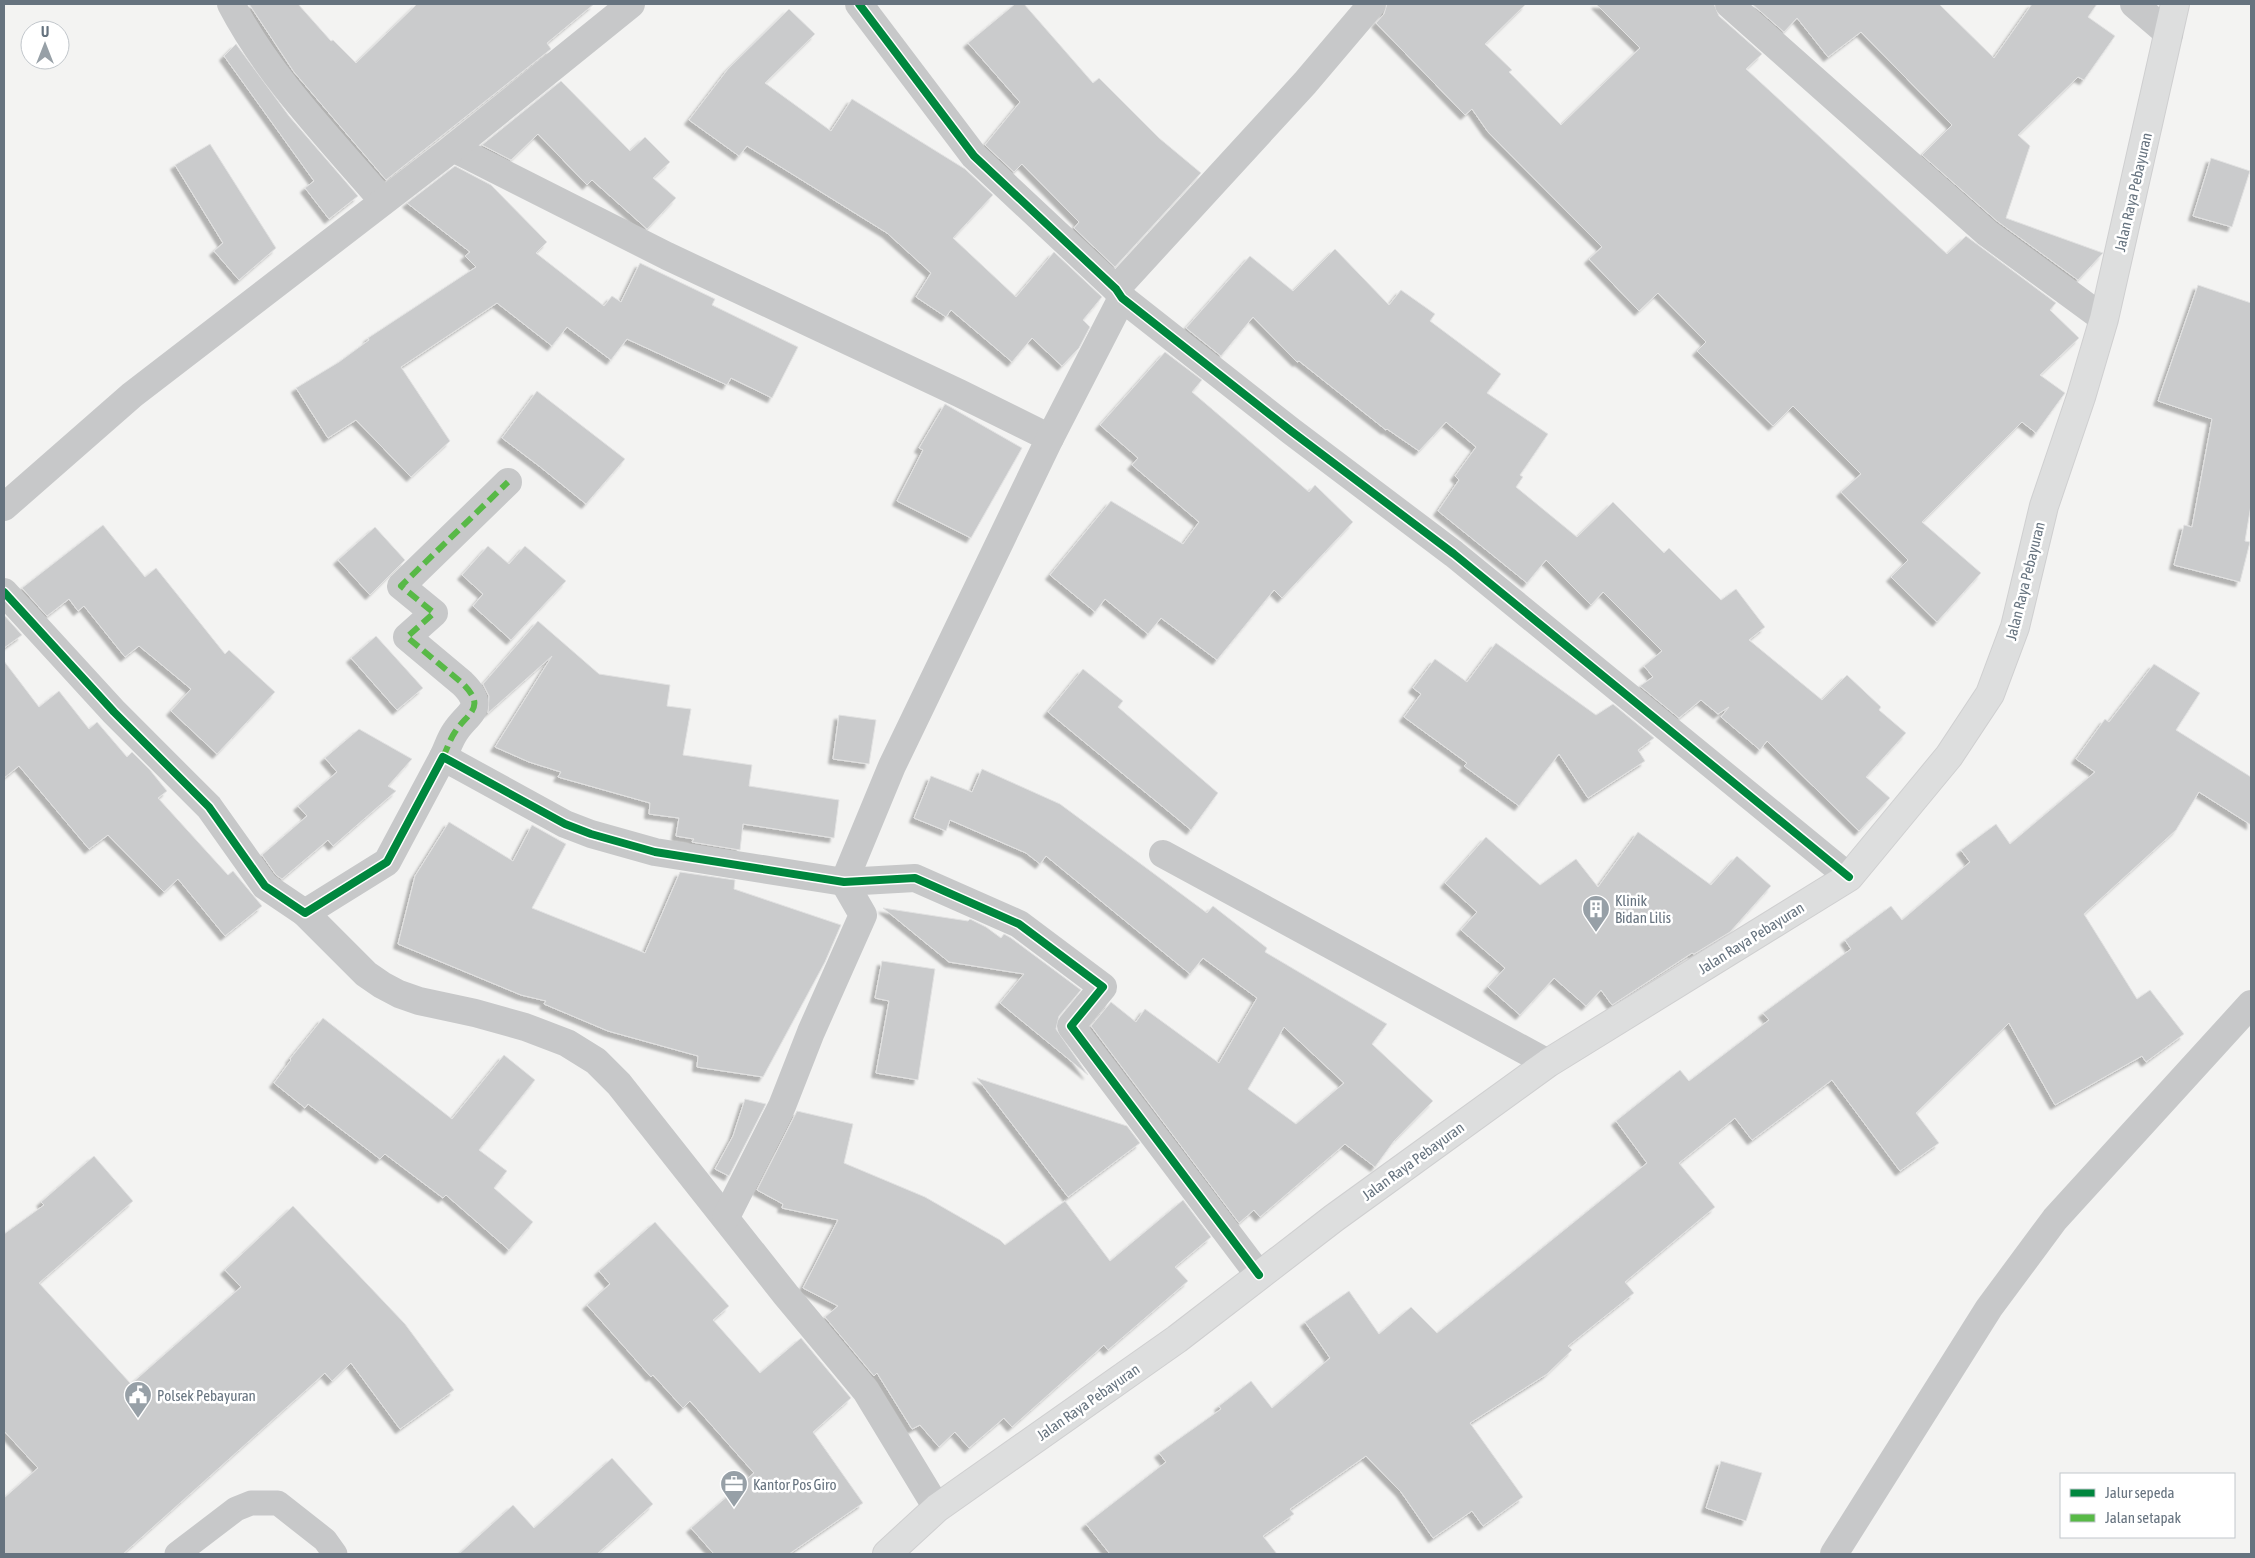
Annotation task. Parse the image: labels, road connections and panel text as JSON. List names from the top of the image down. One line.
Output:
{"streets":{"main road":["Jalan Raya Pebayuran"]},"places":{"building":["Klinik Bidan Lilis"],"public building":["Polsek Pebayuran"],"office":["Kantor Pos Giro"]},"legend":["Jalur sepeda","Jalan setapak"],"north":"top"}
